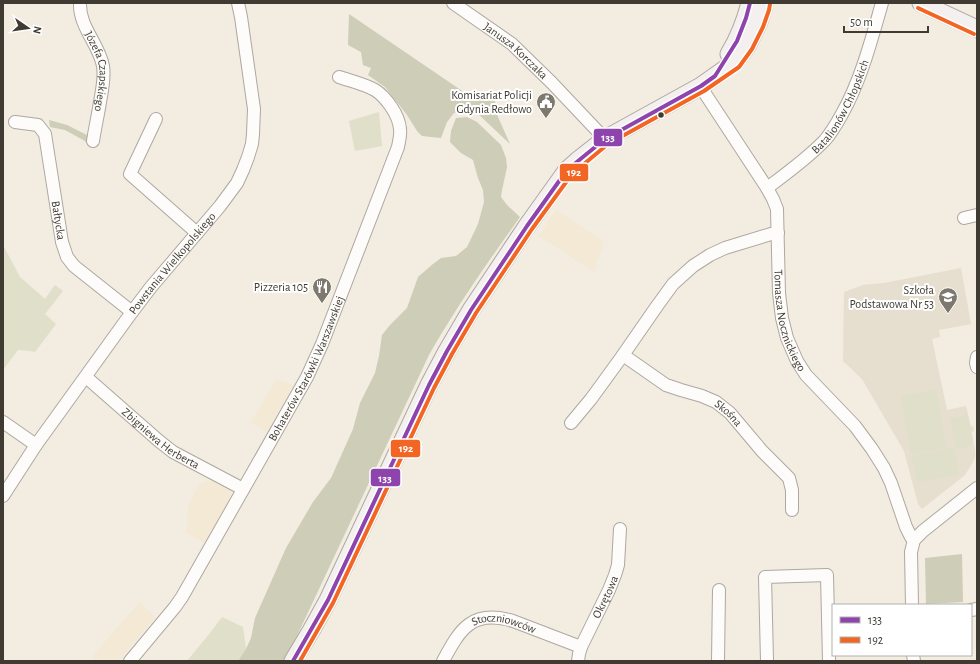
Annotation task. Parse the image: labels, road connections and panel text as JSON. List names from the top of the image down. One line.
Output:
{"streets":{"street":["Janusza Korczaka","Józefa Czapskiego","Batalionów Chłopskich","Bałtycka","Powstania Wielkopolskiego","Tomasza Nocznickiego","Bohaterów Starówki Warszawskiej","Skośna","Zbigniewa Herberta","Okrętowa","Stoczniowców"]},"crossings":[["Batalionów Chłopskich","Tomasza Nocznickiego"],["Bałtycka","Powstania Wielkopolskiego"],["Powstania Wielkopolskiego","Zbigniewa Herberta"],["Bohaterów Starówki Warszawskiej","Zbigniewa Herberta"],["Okrętowa","Stoczniowców"]],"places":{"public building":["Komisariat Policji Gdynia Redłowo"],"restaurant":["Pizzeria 105"],"school or university":["Szkoła Podstawowa Nr 53"]},"lines":["transit line 133","transit line 192"],"legend":["133","192"],"scale_bar":"50 m","north":"right"}
